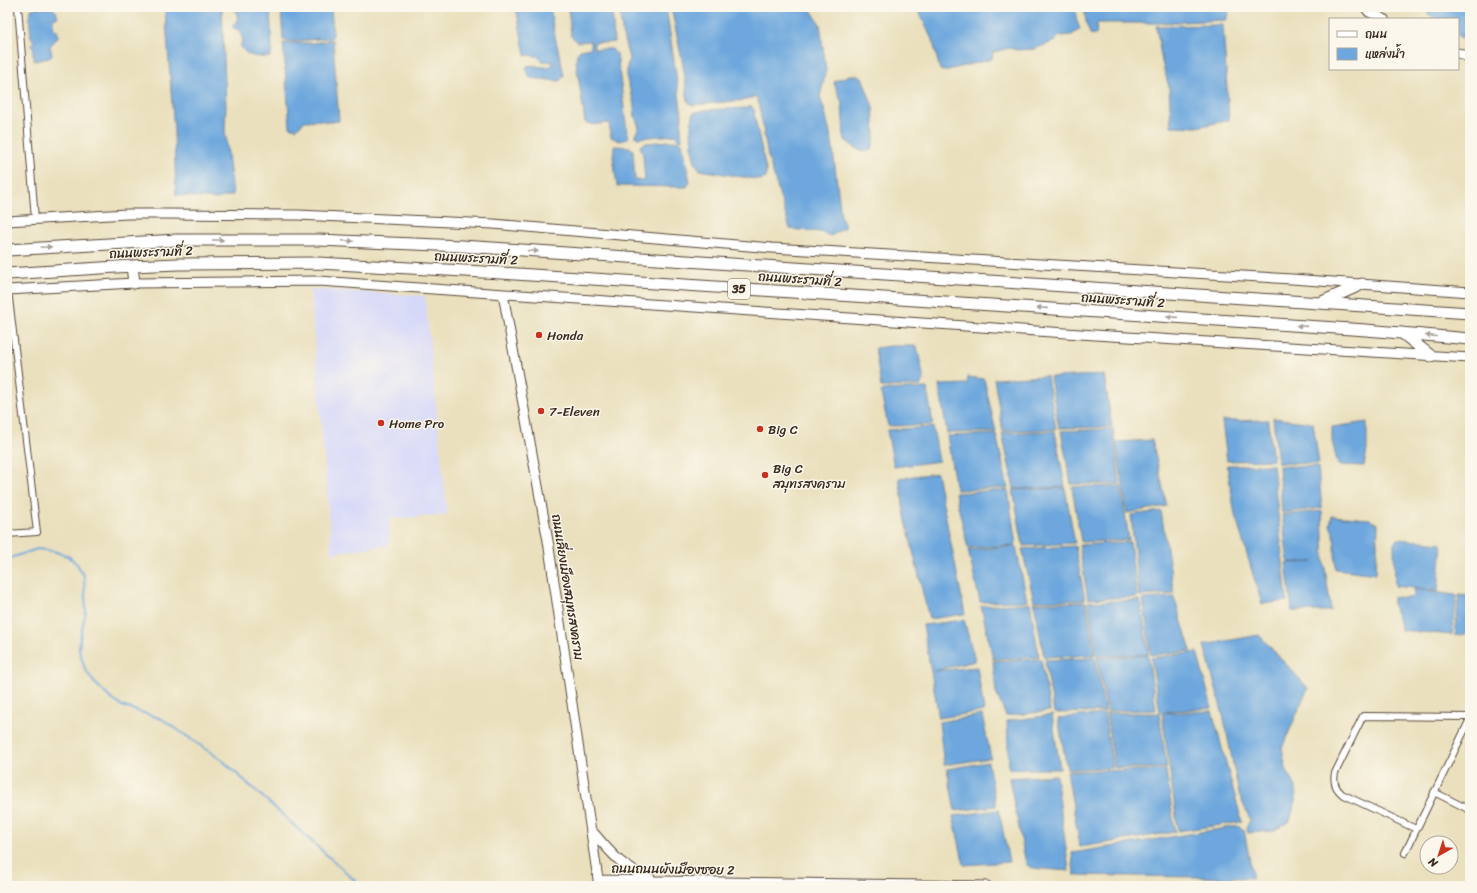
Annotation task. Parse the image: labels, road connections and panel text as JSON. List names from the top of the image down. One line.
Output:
{"streets":{"highway":["ถนนพระรามที่ 2","35"],"main road":["ถนนเลี่ยงเมืองสมุทรสงคราม","ถนนถนนผังเมืองซอย 2"]},"crossings":[["35","ถนนเลี่ยงเมืองสมุทรสงคราม"],["ถนนเลี่ยงเมืองสมุทรสงคราม","ถนนถนนผังเมืองซอย 2"]],"places":["Honda","7-Eleven","Home Pro","Big C","Big C สมุทรสงคราม"],"legend":["ถนน","แหล่งน้ำ"],"north":"bottom left"}
